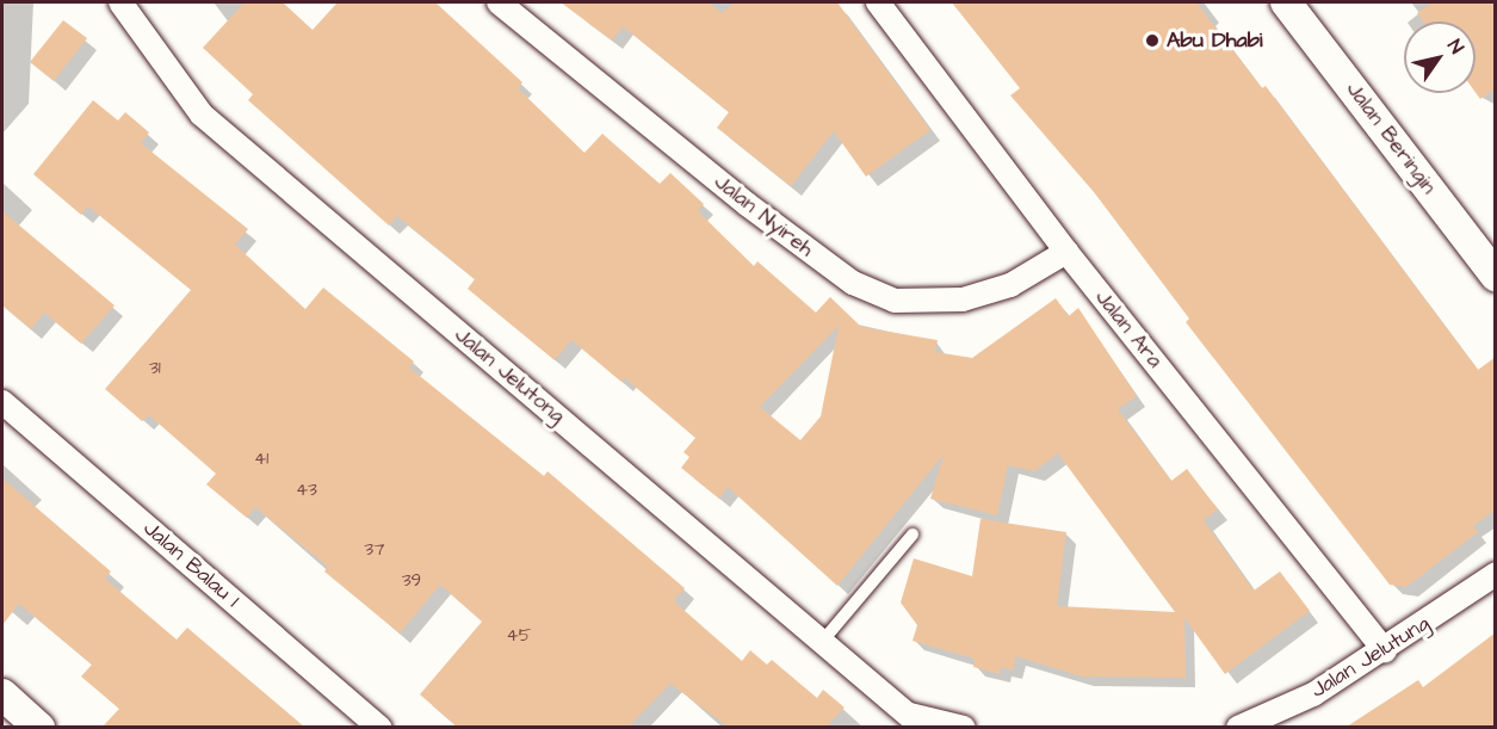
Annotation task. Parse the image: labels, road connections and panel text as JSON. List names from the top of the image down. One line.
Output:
{"streets":{"street":["Jalan Beringin","Jalan Nyireh","Jalan Ara","Jalan Jelutong","Jalan Balau 1","Jalan Jelutung"]},"crossings":[["Jalan Nyireh","Jalan Ara"],["Jalan Ara","Jalan Jelutung"]],"places":["Abu Dhabi"],"house_numbers":["31","41","43","37","39","45"],"north":"top right"}
